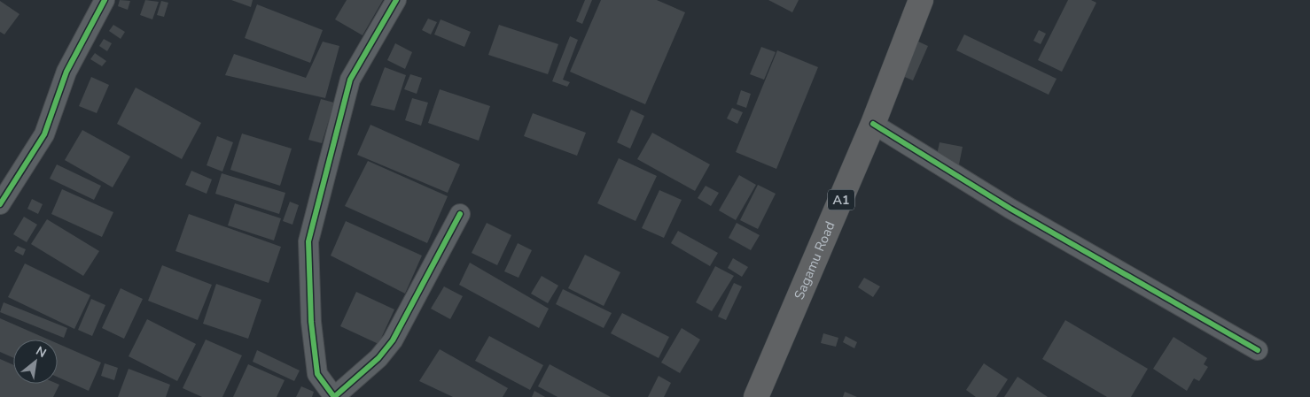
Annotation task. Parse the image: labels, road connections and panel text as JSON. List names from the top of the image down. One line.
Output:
{"streets":{"highway":["A1","Sagamu Road"]},"north":"top right"}
